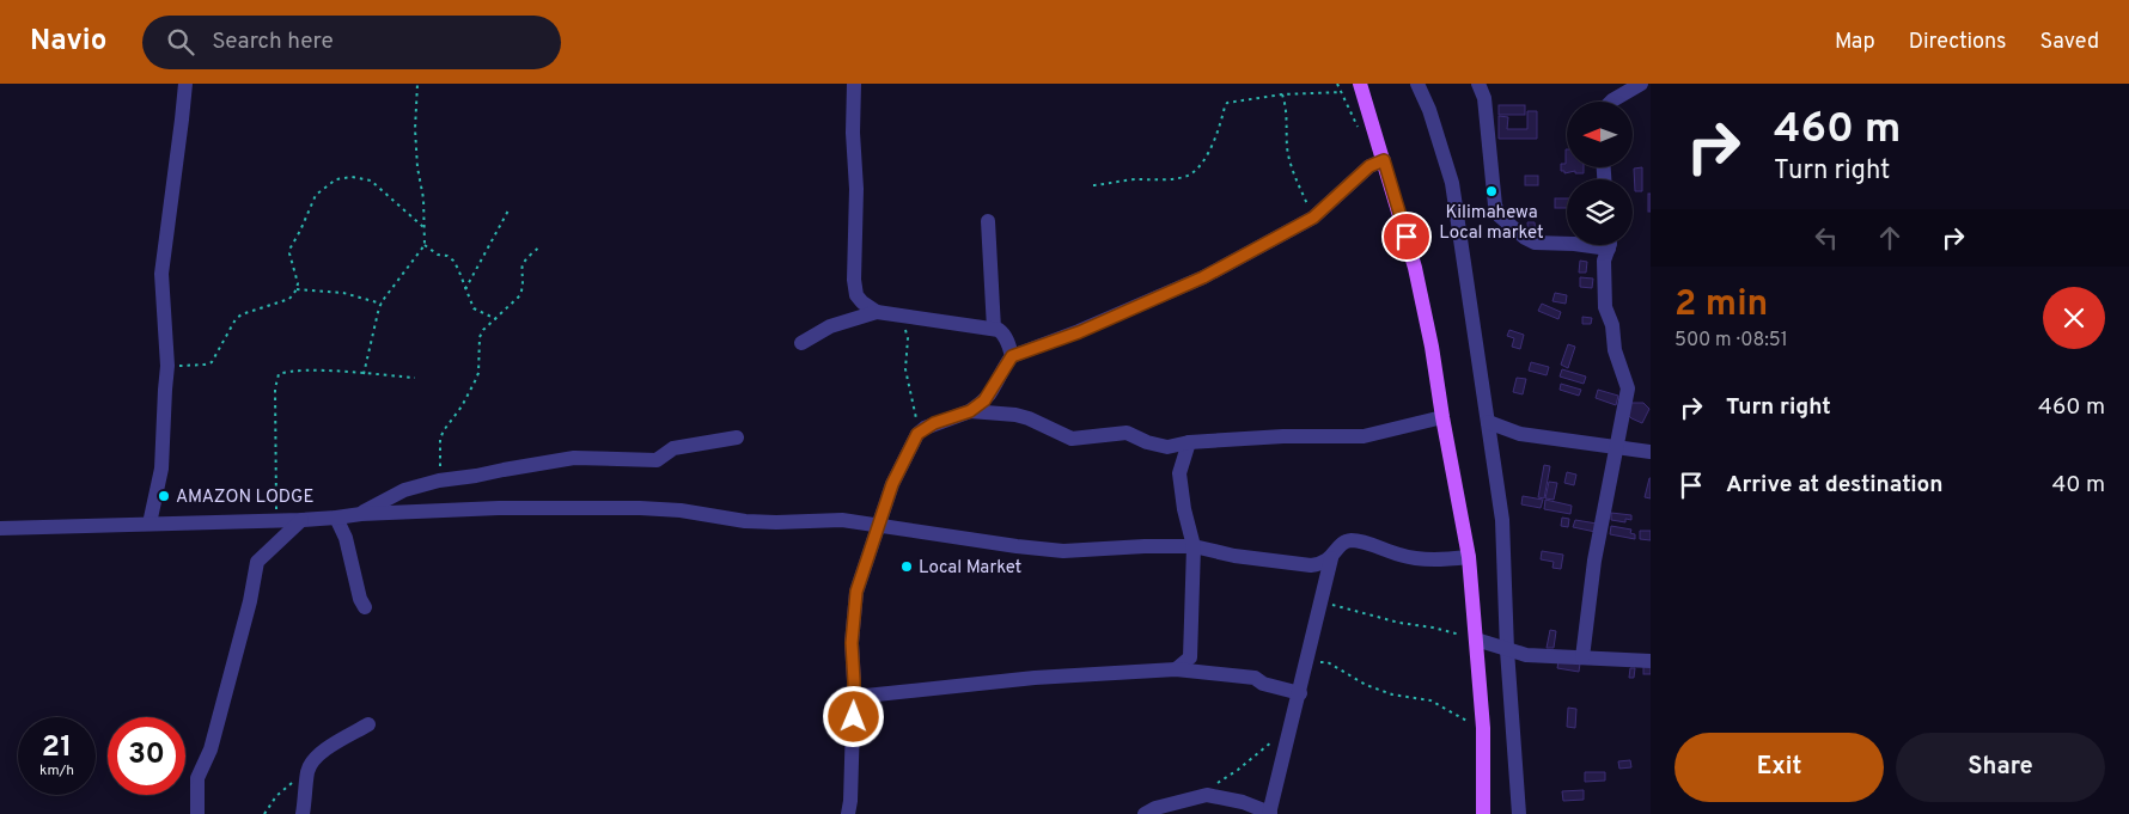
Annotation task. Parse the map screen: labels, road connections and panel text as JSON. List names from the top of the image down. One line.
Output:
{"places":["Kilimahewa Local market","AMAZON LODGE","Local Market"],"north":"left","page":{"header":"Navio","search":"Search here","nav":["Map","Directions","Saved"],"turn":["460 m","Turn right"],"heading":["2 min","500 m · 08:51"],"list":[{"name":"Turn right","value":"460 m"},{"name":"Arrive at destination","value":"40 m"}],"speed":"21 km/h","limit":"30","buttons":["Exit","Share"]}}
